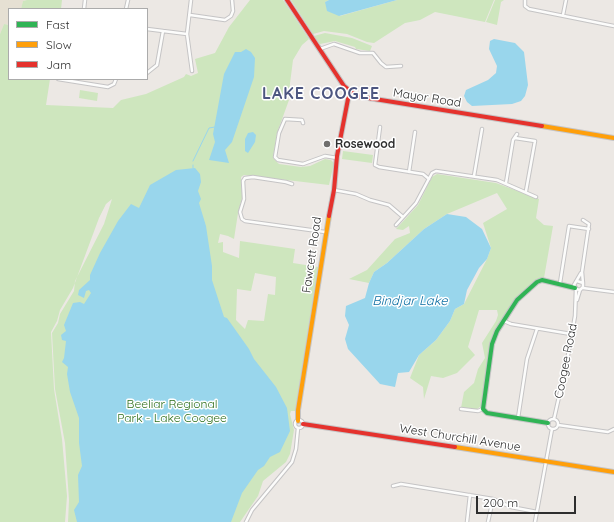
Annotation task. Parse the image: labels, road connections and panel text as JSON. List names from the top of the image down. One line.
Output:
{"streets":{"street":["Mayor Road","Fawcett Road","Coogee Road","West Churchill Avenue"]},"crossings":[["Mayor Road","Fawcett Road"]],"districts":["LAKE COOGEE"],"water":["Bindjar Lake"],"parks":["Beeliar Regional Park - Lake Coogee"],"places":["Rosewood"],"legend":["Fast","Slow","Jam"],"scale_bar":"200 m"}
